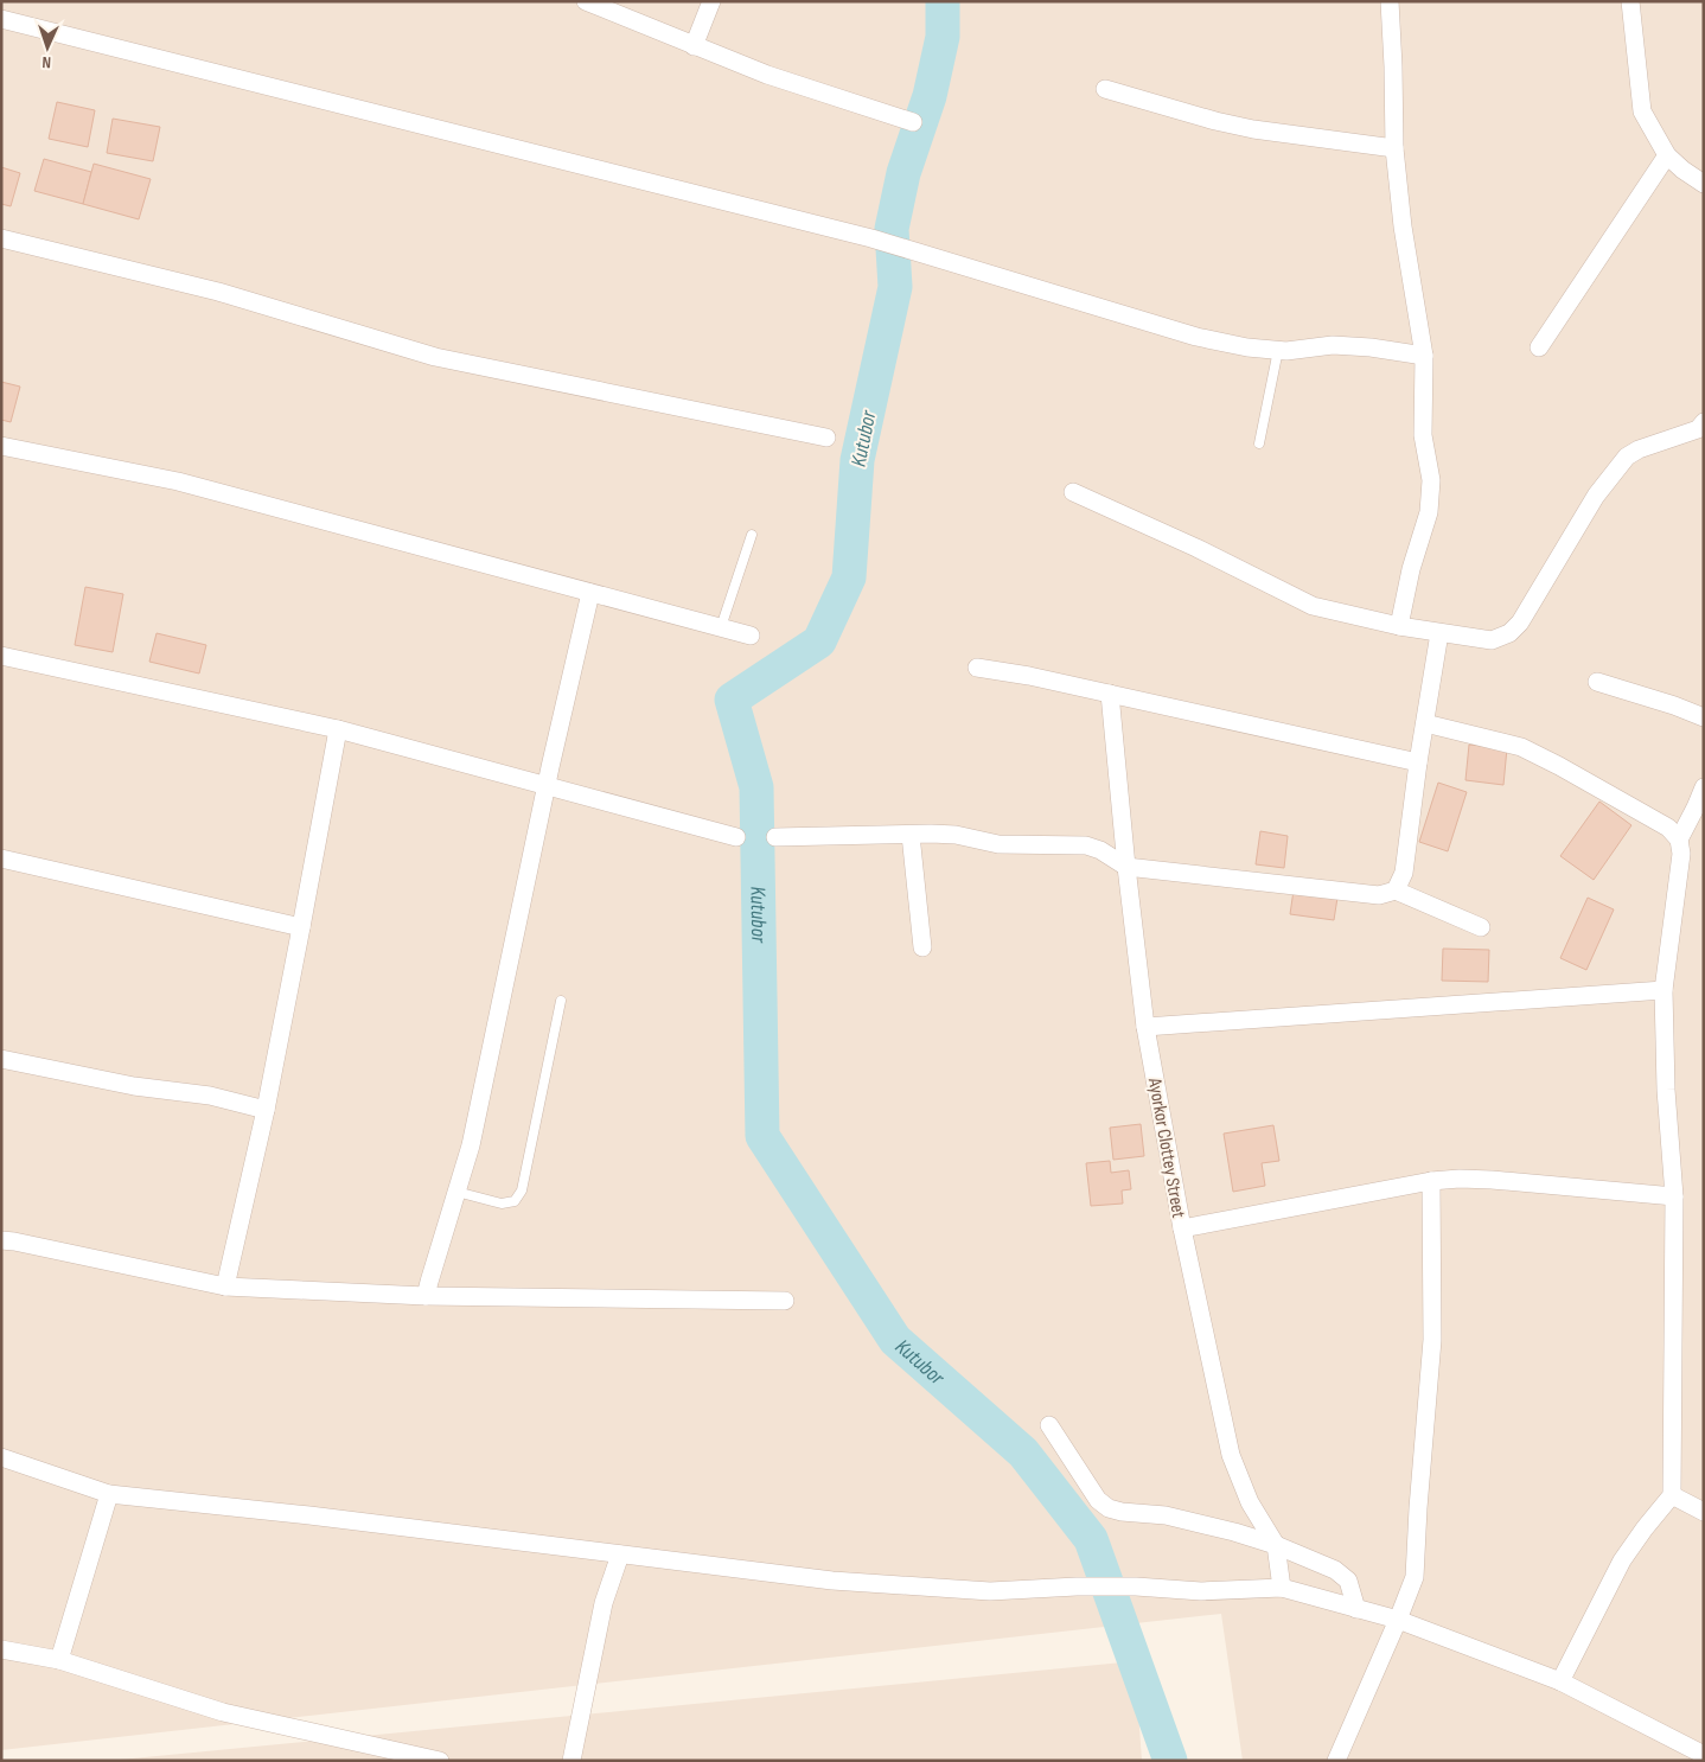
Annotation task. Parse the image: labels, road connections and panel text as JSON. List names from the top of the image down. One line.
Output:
{"streets":{"street":["Ayorkor Clottey Street"]},"water":["Kutubor"],"north":"bottom"}
